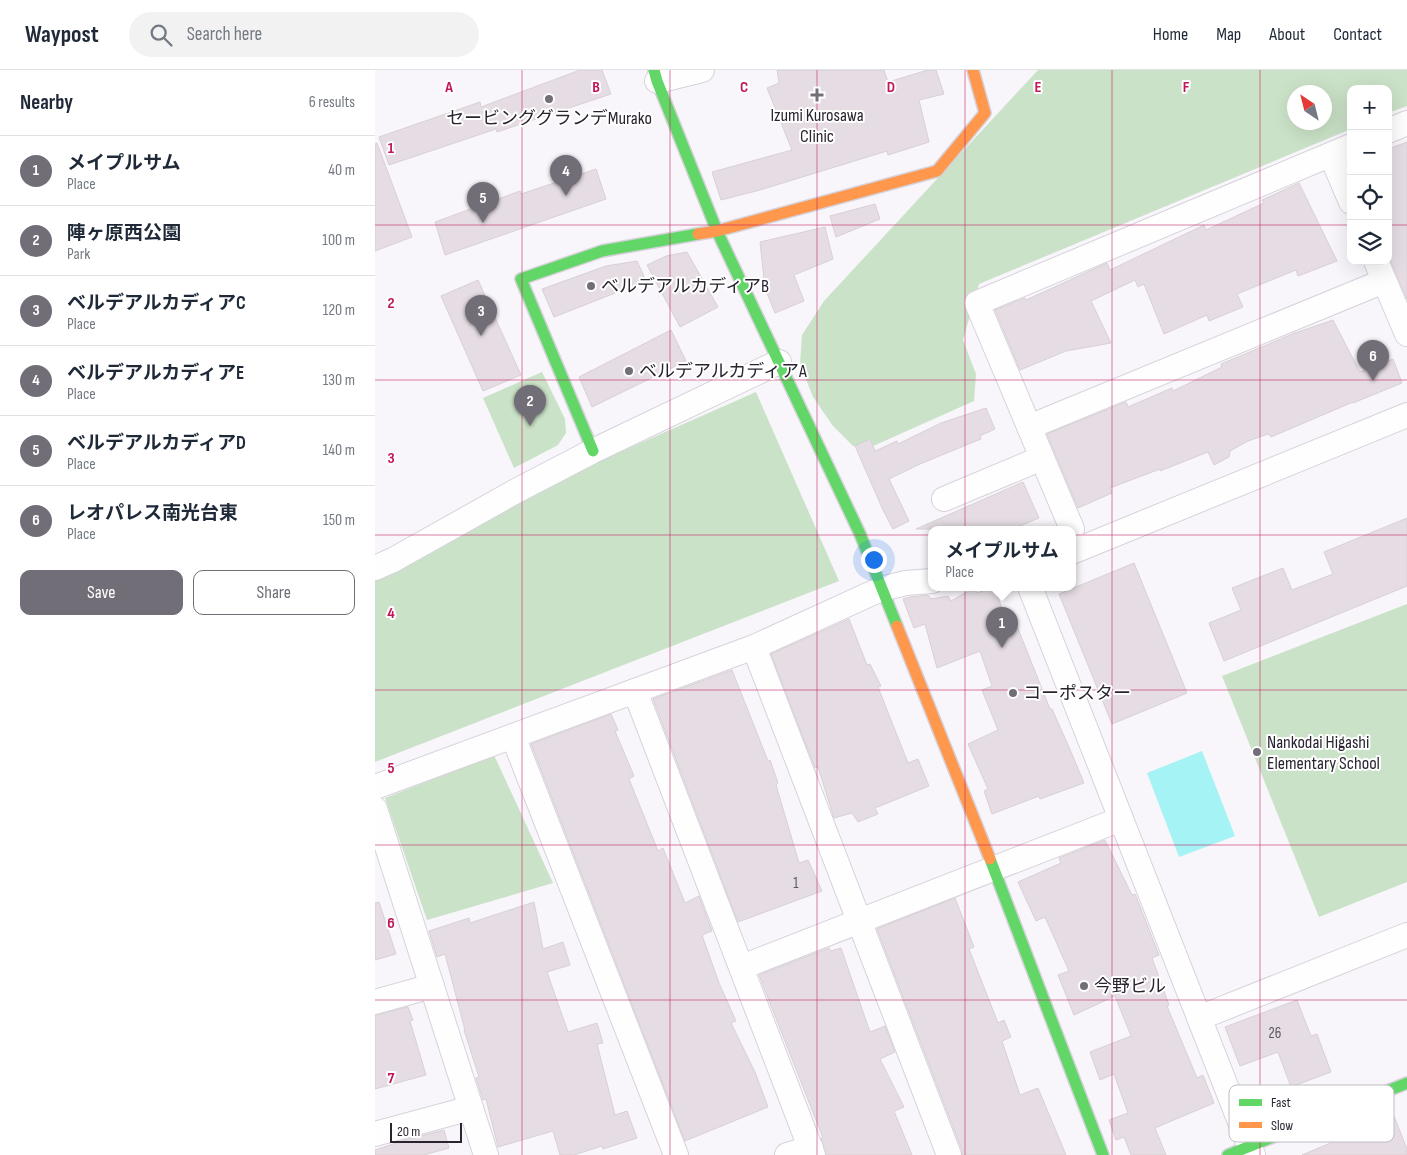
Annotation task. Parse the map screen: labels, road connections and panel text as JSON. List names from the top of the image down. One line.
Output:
{"places":{"health":["Izumi Kurosawa Clinic"],"other":["セービンググランデMurako","ベルデアルカディアB","ベルデアルカディアA","コーポスター","Nankodai Higashi Elementary School","今野ビル"]},"house_numbers":["1","26"],"legend":["Fast","Slow"],"scale_bar":"20 m","north":"top left","page":{"header":"Waypost","search":"Search here","nav":["Home","Map","About","Contact"],"heading":["Nearby","6 results"],"map_buttons":["+","−"],"list":[{"mark":"1","name":"メイプルサム","note":"Place","value":"40 m"},{"mark":"2","name":"陣ヶ原西公園","note":"Park","value":"100 m"},{"mark":"3","name":"ベルデアルカディアC","note":"Place","value":"120 m"},{"mark":"4","name":"ベルデアルカディアE","note":"Place","value":"130 m"},{"mark":"5","name":"ベルデアルカディアD","note":"Place","value":"140 m"},{"mark":"6","name":"レオパレス南光台東","note":"Place","value":"150 m"}],"pins":["4","5","3","6","2","1"],"popup":["メイプルサム","Place"],"buttons":["Save","Share"],"scale":"20 m"},"grid":{"columns":["A","B","C","D","E","F"],"rows":["1","2","3","4","5","6","7"]}}
